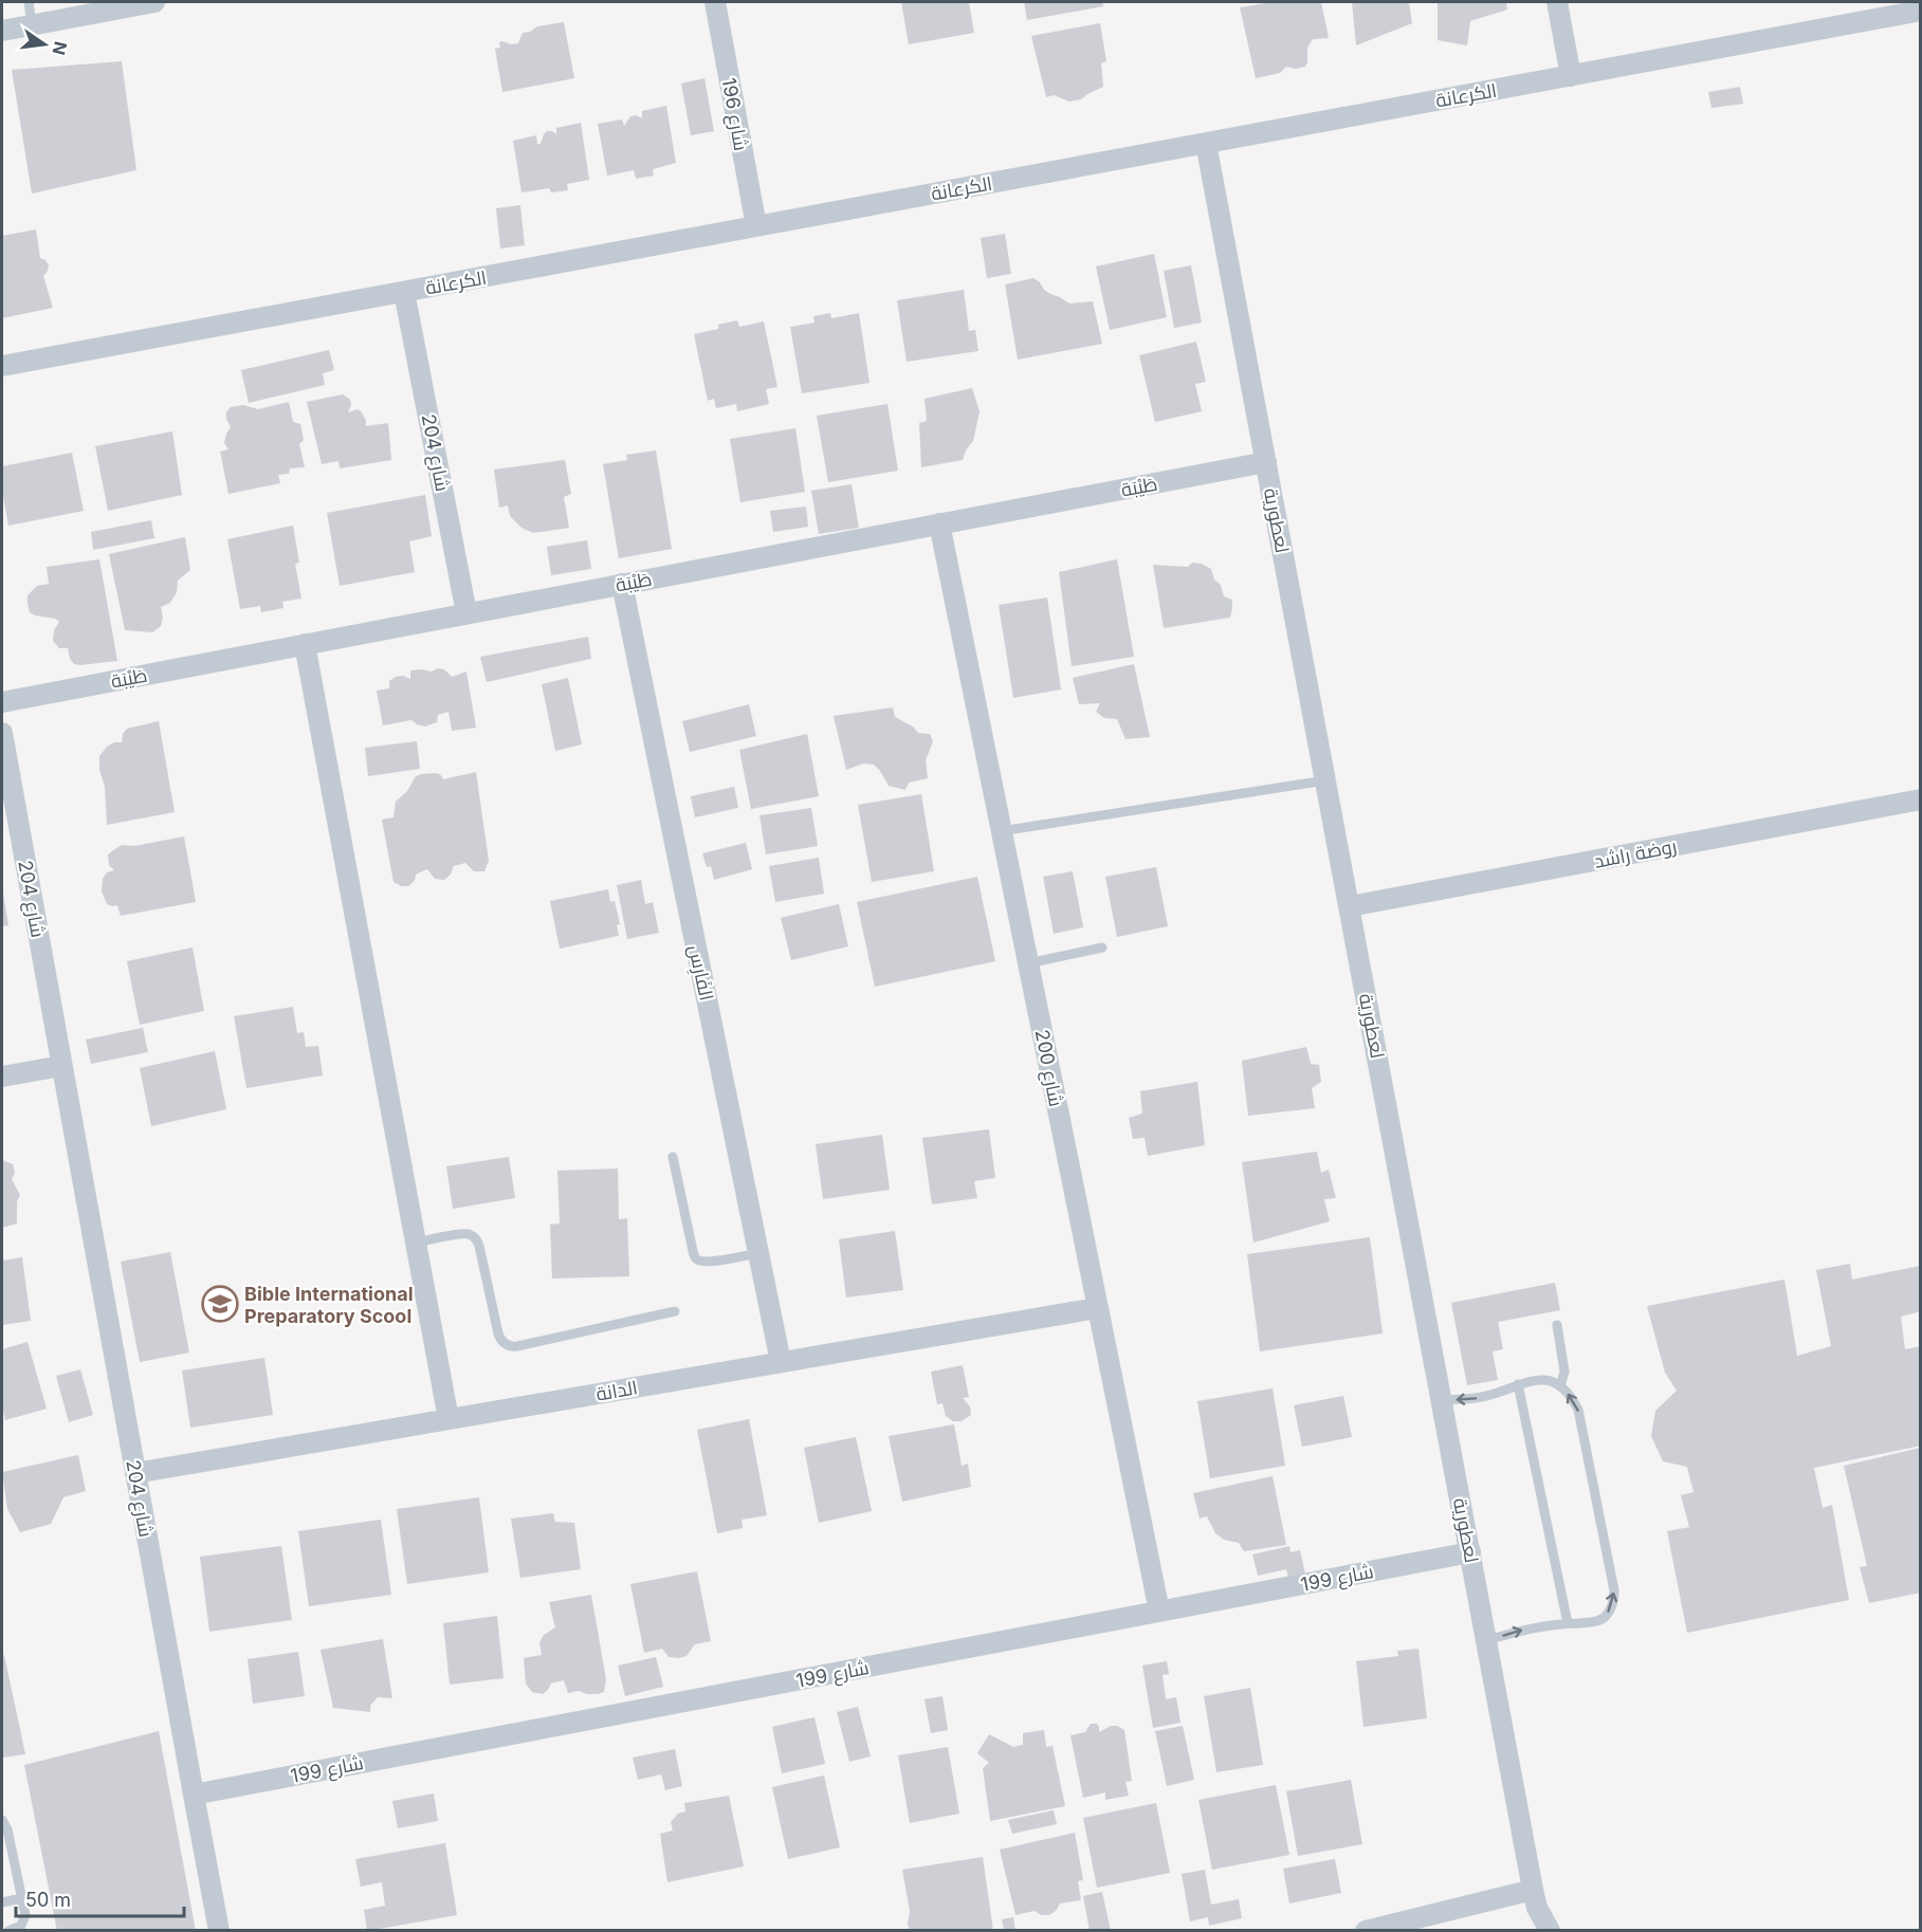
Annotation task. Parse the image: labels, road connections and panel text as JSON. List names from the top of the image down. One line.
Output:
{"streets":{"street":["الكرعانة","شارع 196","شارع 204","طَيْبَة","لعطورية","روضة راشد","الفَارِس","شارع 200","الدانة","شارع 199"]},"crossings":[["الكرعانة","شارع 196"],["الكرعانة","شارع 204"],["الكرعانة","لعطورية"],["شارع 204","طَيْبَة"],["شارع 204","الدانة"],["شارع 204","شارع 199"],["طَيْبَة","لعطورية"],["طَيْبَة","الفَارِس"],["طَيْبَة","شارع 200"],["لعطورية","روضة راشد"],["لعطورية","شارع 199"],["الفَارِس","الدانة"],["شارع 200","الدانة"],["شارع 200","شارع 199"]],"places":{"school or university":["Bible International Preparatory Scool"]},"scale_bar":"50 m","north":"right"}
